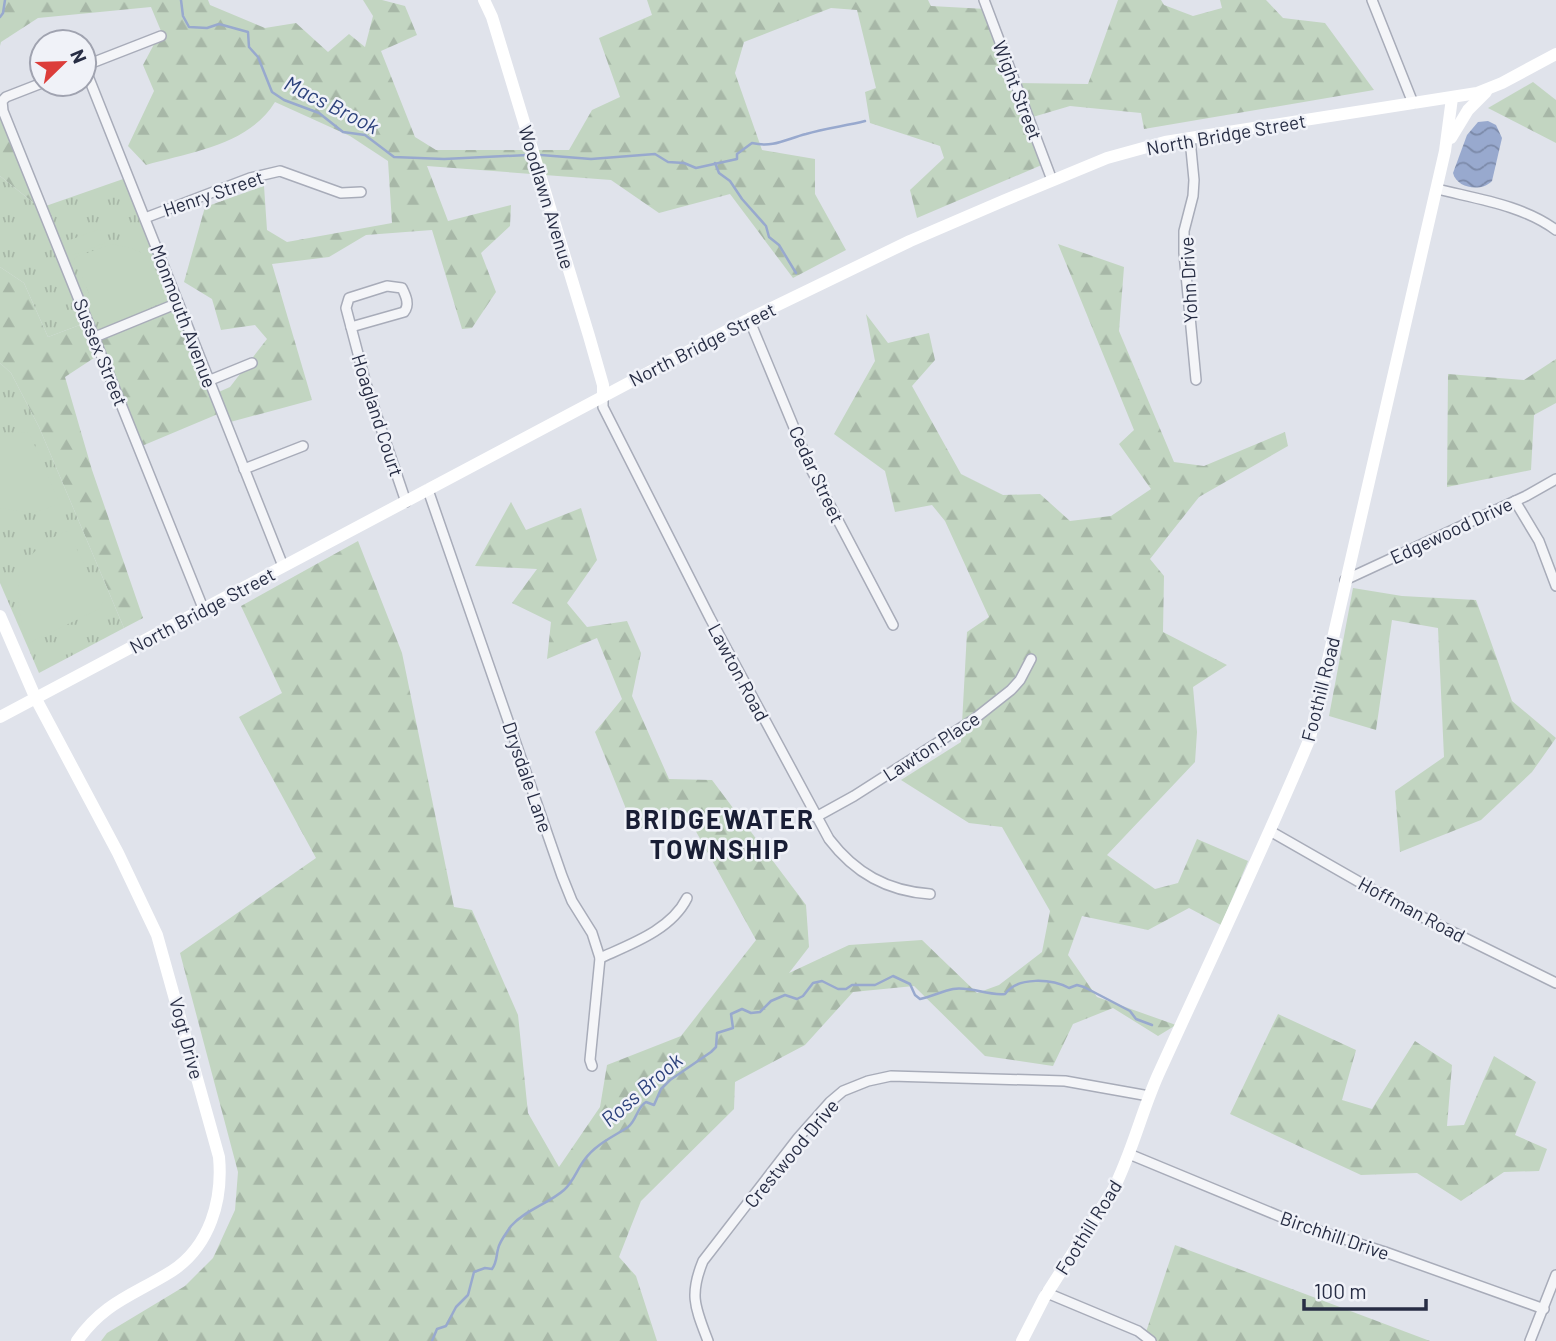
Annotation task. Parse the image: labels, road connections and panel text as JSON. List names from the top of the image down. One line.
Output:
{"streets":{"street":["Wight Street","North Bridge Street","Henry Street","Woodlawn Avenue","Yohn Drive","Monmouth Avenue","Sussex Street","Hoagland Court","Cedar Street","Edgewood Drive","Lawton Road","Foothill Road","Lawton Place","Drysdale Lane","Hoffman Road","Vogt Drive","Crestwood Drive","Birchhill Drive"]},"crossings":[["Wight Street","North Bridge Street"],["North Bridge Street","Woodlawn Avenue"],["North Bridge Street","Yohn Drive"],["North Bridge Street","Monmouth Avenue"],["North Bridge Street","Sussex Street"],["North Bridge Street","Hoagland Court"],["North Bridge Street","Cedar Street"],["North Bridge Street","Lawton Road"],["North Bridge Street","Foothill Road"],["North Bridge Street","Drysdale Lane"],["North Bridge Street","Vogt Drive"],["Henry Street","Monmouth Avenue"],["Woodlawn Avenue","Lawton Road"],["Edgewood Drive","Foothill Road"],["Lawton Road","Lawton Place"],["Foothill Road","Hoffman Road"],["Foothill Road","Crestwood Drive"],["Foothill Road","Birchhill Drive"]],"districts":["BRIDGEWATER TOWNSHIP"],"water":["Macs Brook","Ross Brook"],"scale_bar":"100 m","north":"top right"}
